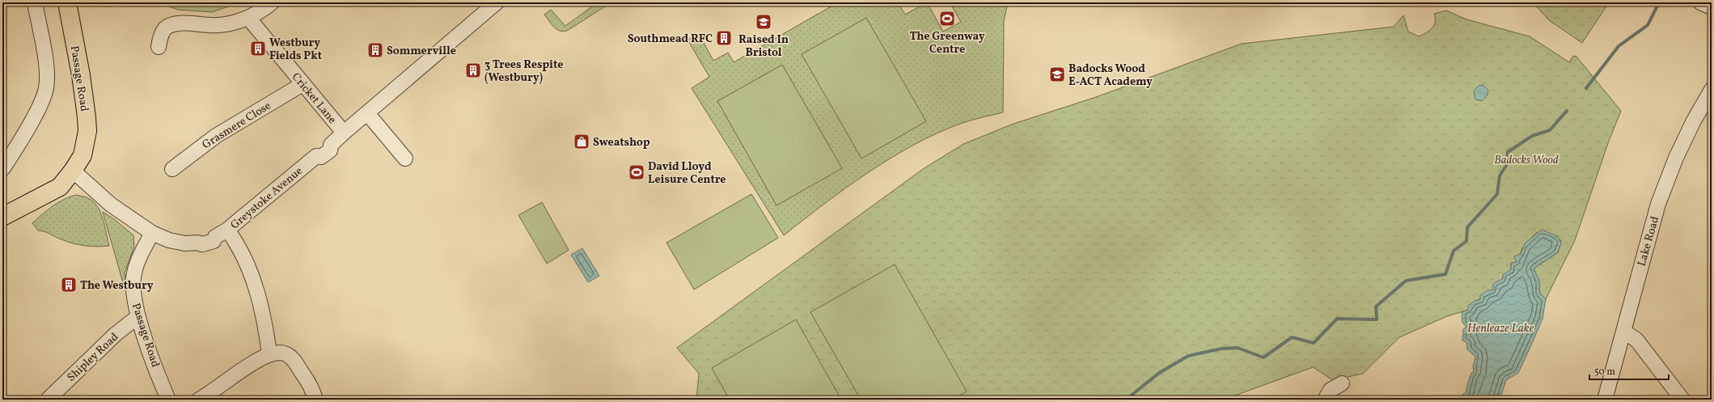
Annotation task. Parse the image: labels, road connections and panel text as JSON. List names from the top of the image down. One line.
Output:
{"streets":{"main road":["Passage Road"],"street":["Cricket Lane","Grasmere Close","Greystoke Avenue","Lake Road","Shipley Road"]},"crossings":[["Passage Road","Greystoke Avenue"],["Passage Road","Shipley Road"],["Cricket Lane","Grasmere Close"],["Cricket Lane","Greystoke Avenue"]],"water":["Henleaze Lake"],"parks":["Badocks Wood"],"places":{"sports":["The Greenway Centre","David Lloyd Leisure Centre"],"school or university":["Raised In Bristol","Badocks Wood E-ACT Academy"],"building":["Southmead RFC","Westbury Fields Pkt","Sommerville","3 Trees Respite (Westbury)","The Westbury"],"shop":["Sweatshop"]},"scale_bar":"50 m"}
